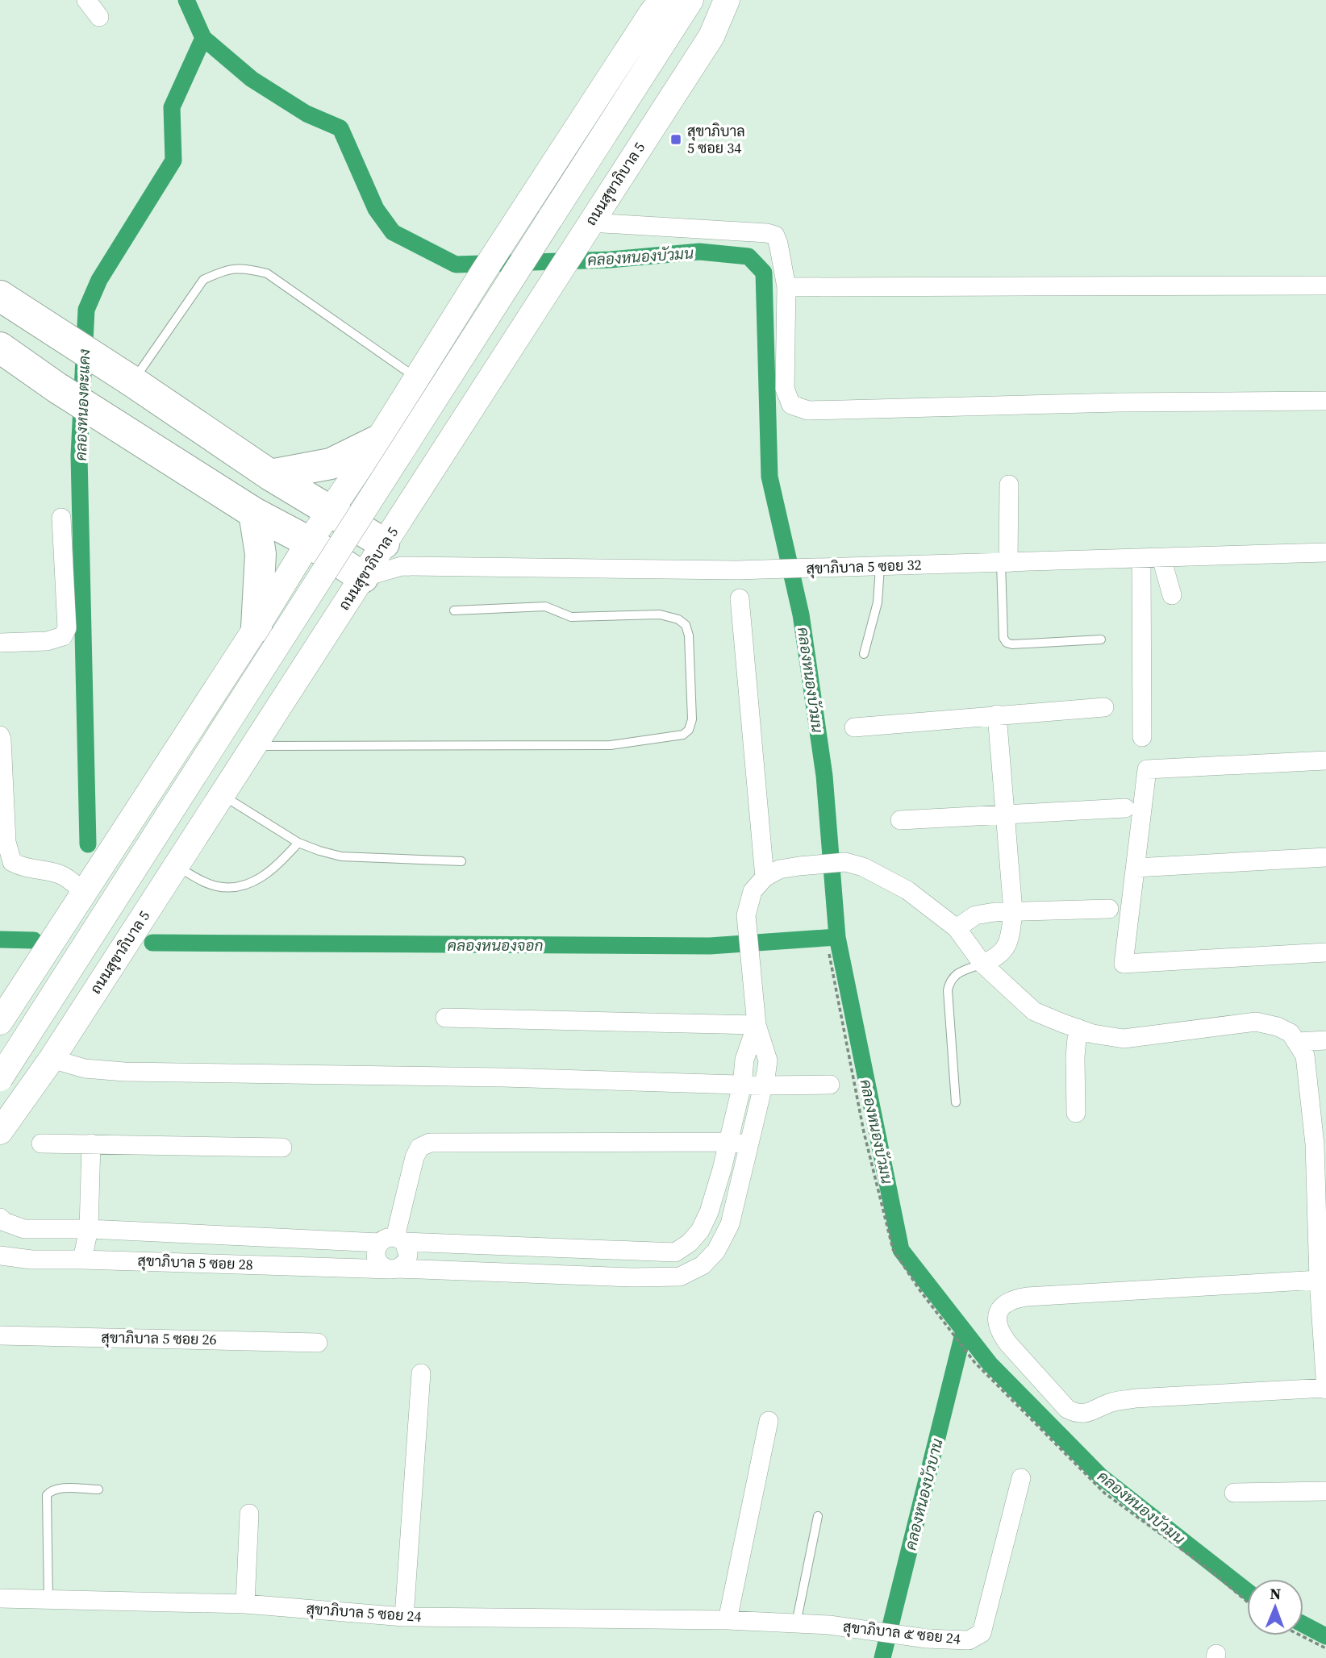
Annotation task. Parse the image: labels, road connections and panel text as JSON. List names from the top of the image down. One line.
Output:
{"streets":{"main road":["ถนนสุขาภิบาล 5"],"street":["สุขาภิบาล 5 ซอย 32","สุขาภิบาล 5 ซอย 28","สุขาภิบาล 5 ซอย 26","สุขาภิบาล 5 ซอย 24","สุขาภิบาล ๕ ซอย 24"]},"crossings":[["ถนนสุขาภิบาล 5","สุขาภิบาล 5 ซอย 32"],["สุขาภิบาล 5 ซอย 24","สุขาภิบาล ๕ ซอย 24"]],"water":["คลองหนองบัวมน","คลองหนองตะแคง","คลองหนองจอก","คลองหนองบัวบาน"],"places":{"transit":["สุขาภิบาล 5 ซอย 34"]},"north":"top"}
